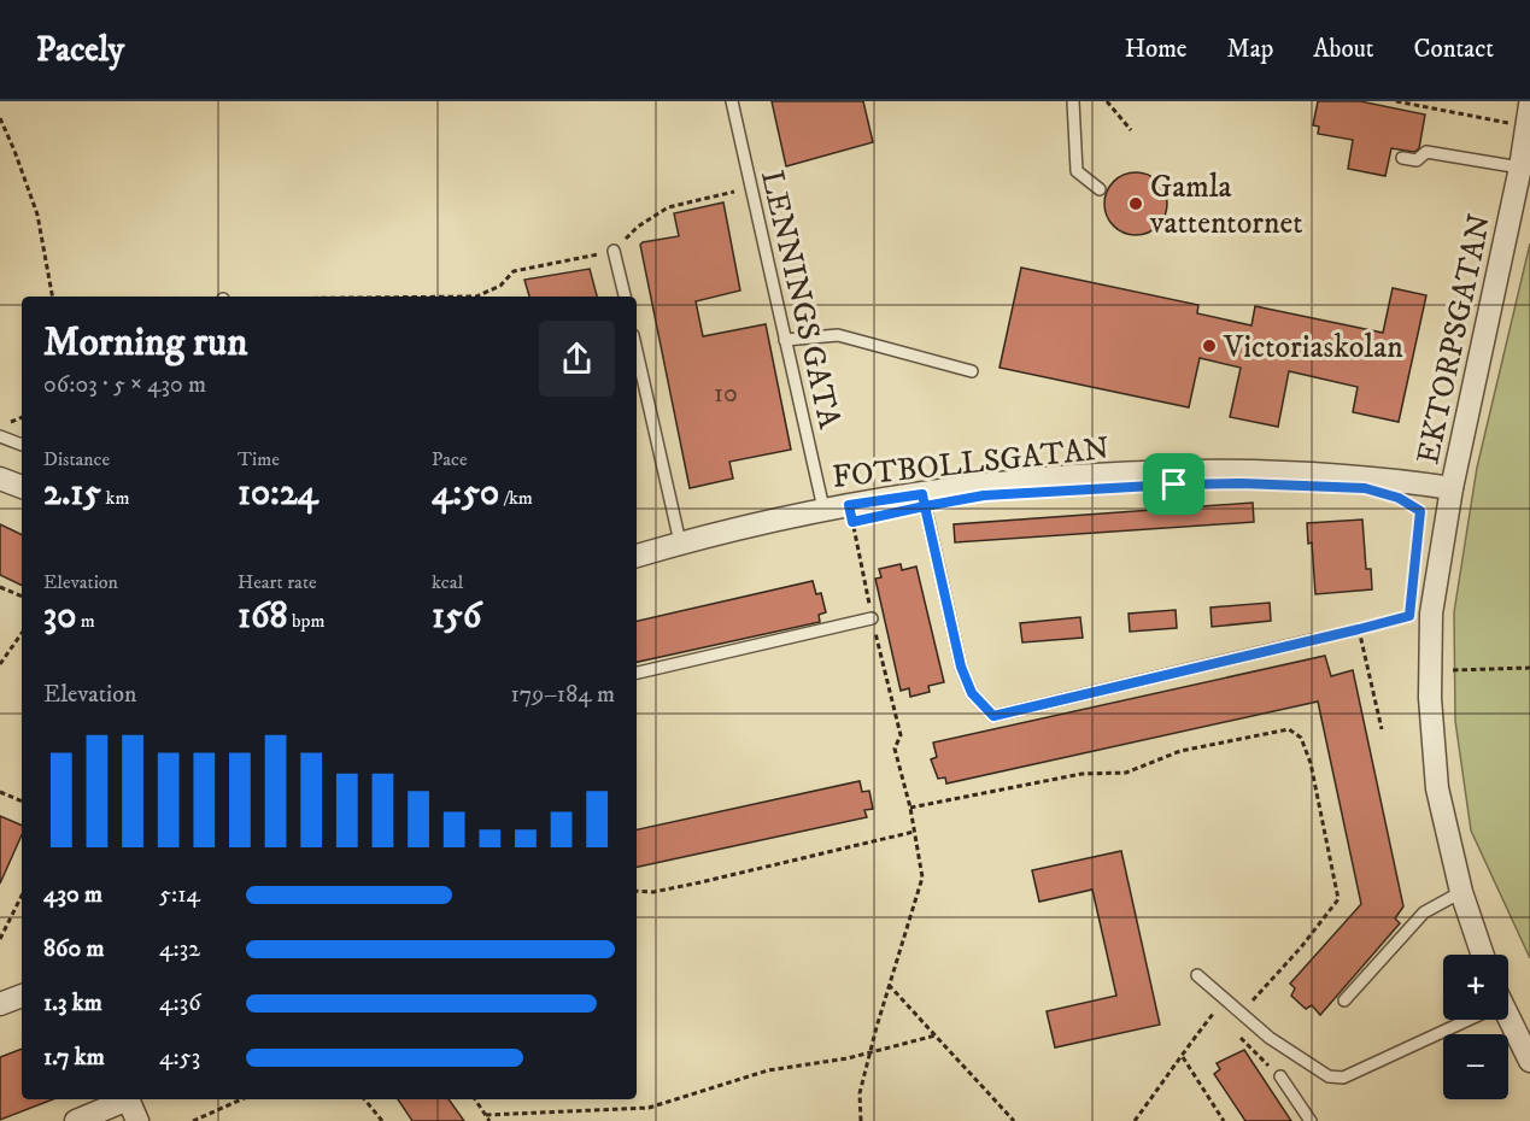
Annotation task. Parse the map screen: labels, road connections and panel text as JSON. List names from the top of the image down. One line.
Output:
{"streets":{"street":["EKTORPSGATAN","FOTBOLLSGATAN"],"lane":["LENNINGS GATA"]},"crossings":[["LENNINGS GATA","FOTBOLLSGATAN"],["EKTORPSGATAN","FOTBOLLSGATAN"]],"places":["Gamla vattentornet","Victoriaskolan"],"house_numbers":["10"],"page":{"header":"Pacely","nav":["Home","Map","About","Contact"],"heading":["Morning run","06:03 · 5 × 430 m"],"stats":[["Distance","2.15 km"],["Time","10:24"],["Pace","4:50 /km"],["Elevation","30 m"],["Heart rate","168 bpm"],["kcal","156"]],"chart":["Elevation","179–184 m"],"list":[{"name":"430 m","note":"5:14"},{"name":"860 m","note":"4:32"},{"name":"1.3 km","note":"4:36"},{"name":"1.7 km","note":"4:53"}],"map_buttons":["+","−"]}}
